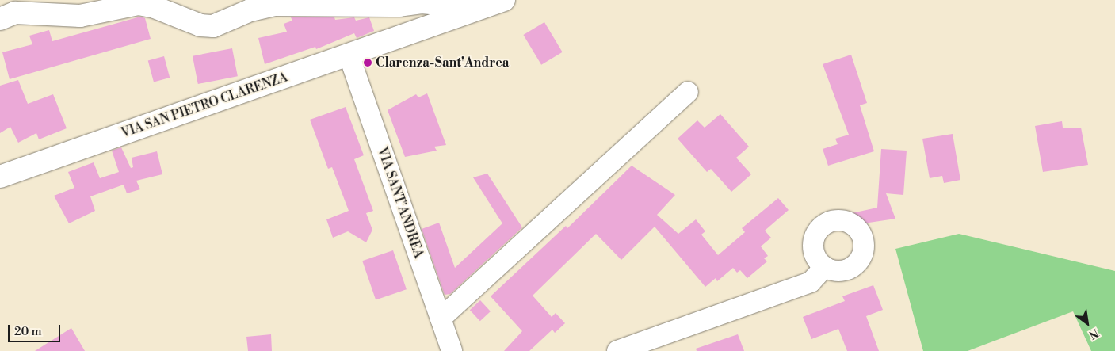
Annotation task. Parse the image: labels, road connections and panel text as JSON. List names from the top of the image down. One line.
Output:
{"streets":{"main road":["VIA SAN PIETRO CLARENZA"],"street":["VIA SANT'ANDREA"]},"crossings":[["VIA SAN PIETRO CLARENZA","VIA SANT'ANDREA"]],"places":["Clarenza-Sant'Andrea"],"scale_bar":"20 m","north":"bottom right"}
